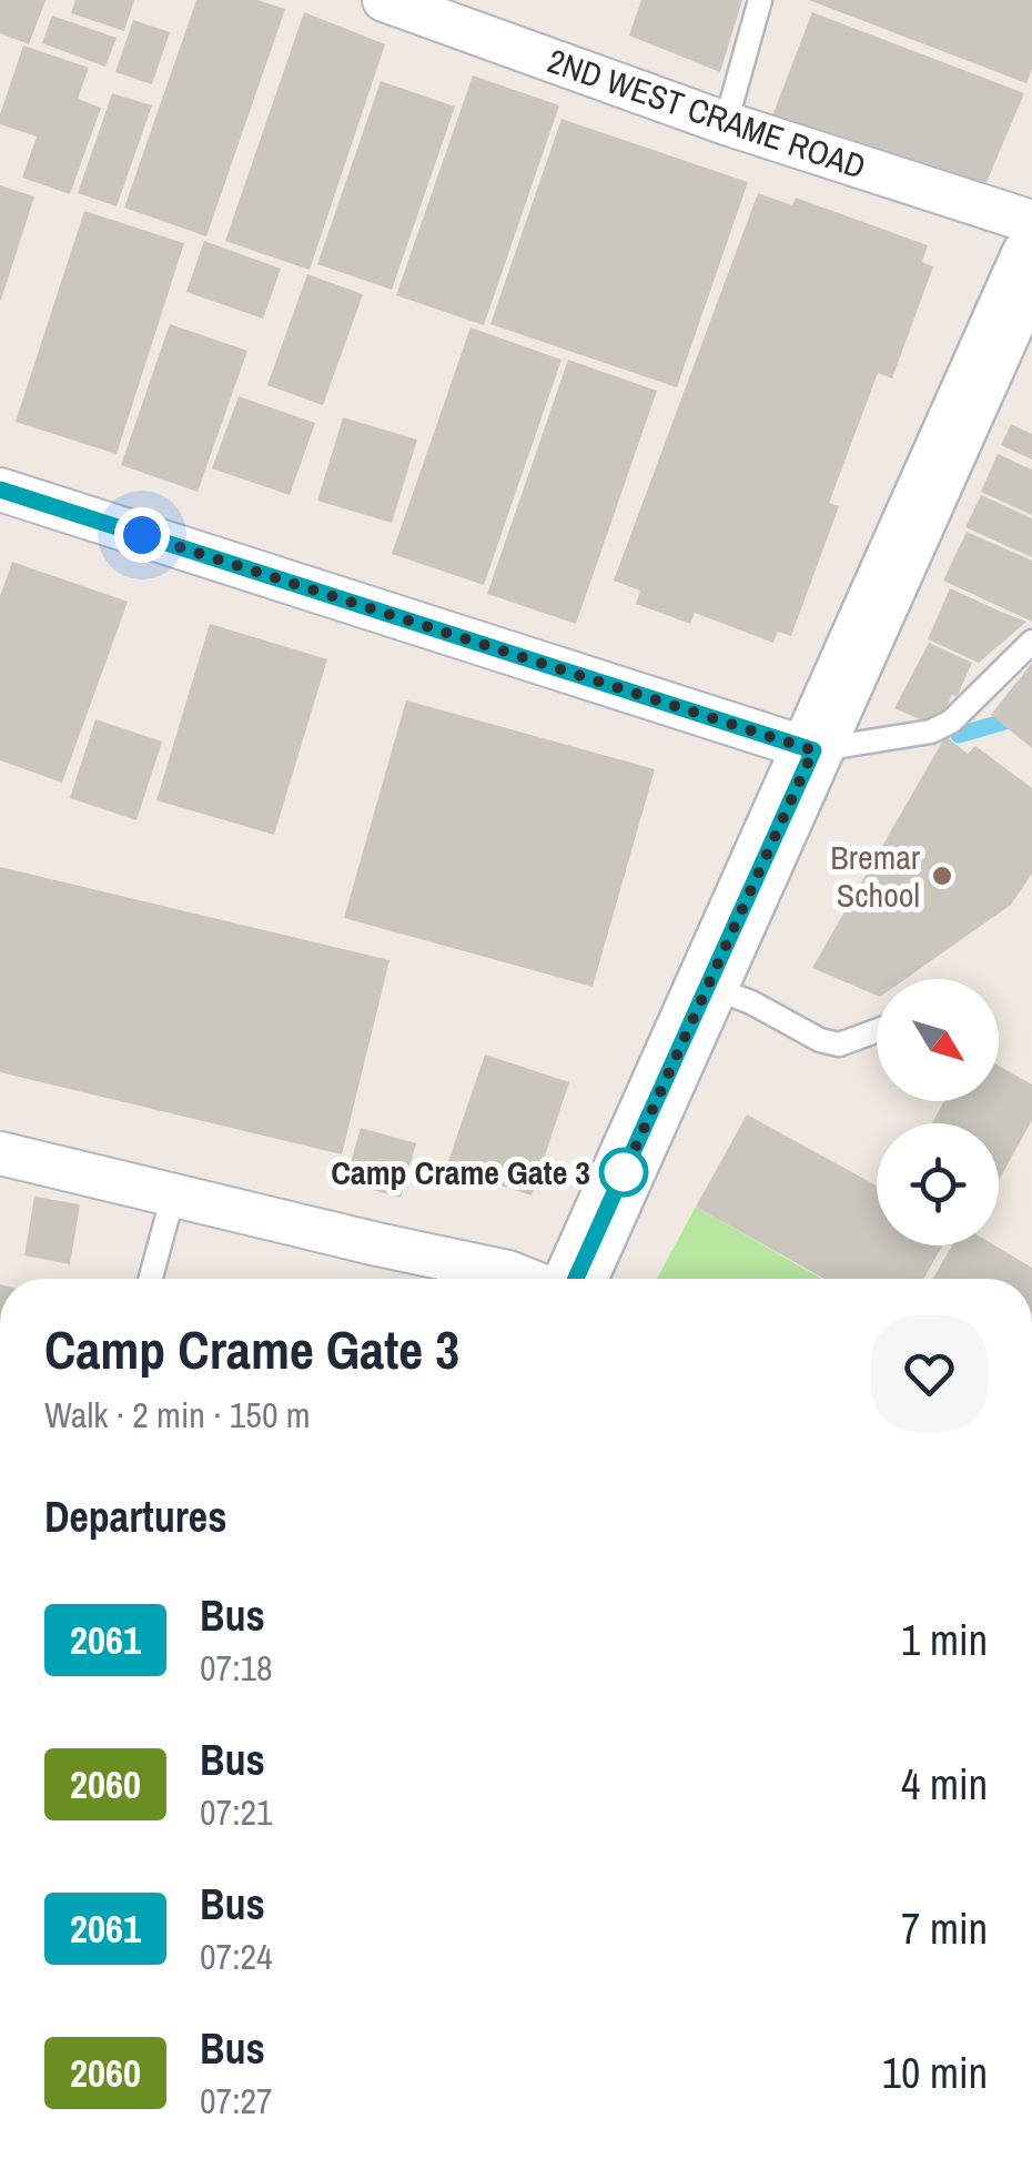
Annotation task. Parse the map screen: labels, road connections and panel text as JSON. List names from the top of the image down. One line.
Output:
{"streets":{"street":["2ND WEST CRAME ROAD"]},"places":["Bremar School","Camp Crame Gate 3"],"lines":["bus line 2061"],"north":"bottom right","page":{"heading":[["Camp Crame Gate 3","Walk · 2 min · 150 m"],"Departures"],"list":[{"mark":"2061","name":"Bus","note":"07:18","value":"1 min"},{"mark":"2060","name":"Bus","note":"07:21","value":"4 min"},{"mark":"2061","name":"Bus","note":"07:24","value":"7 min"},{"mark":"2060","name":"Bus","note":"07:27","value":"10 min"}]}}
